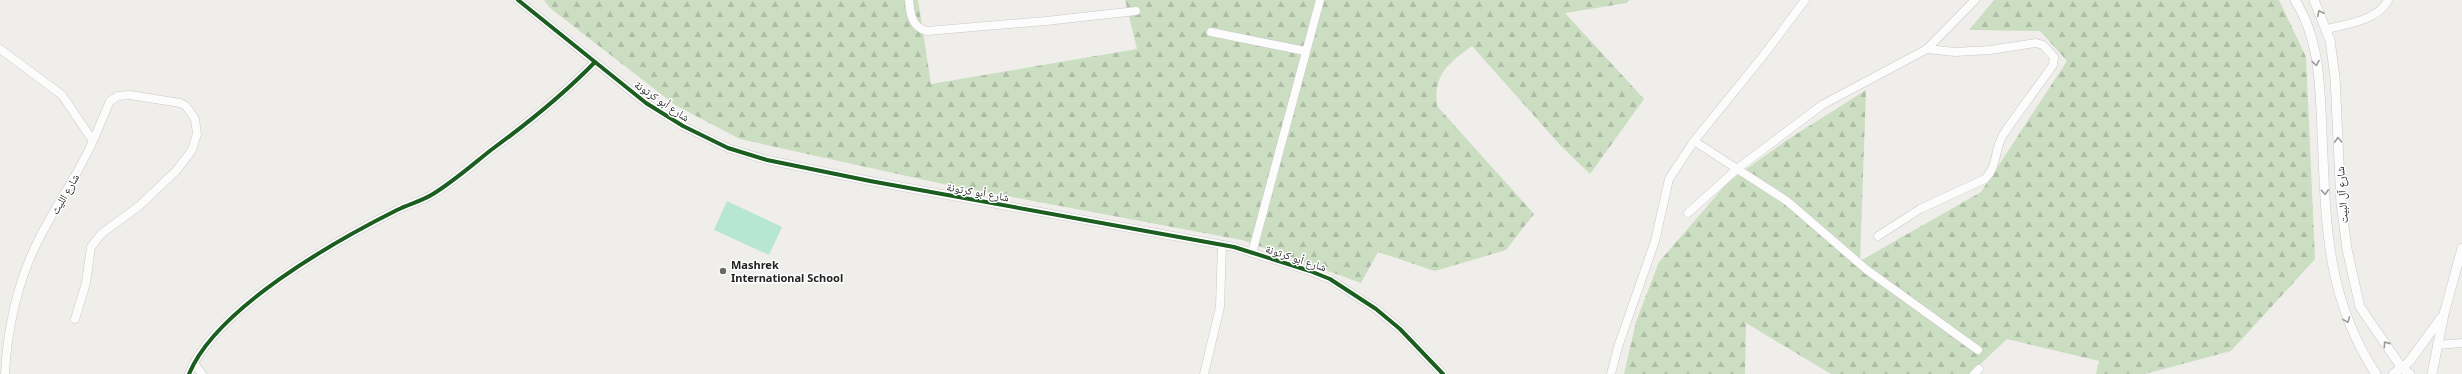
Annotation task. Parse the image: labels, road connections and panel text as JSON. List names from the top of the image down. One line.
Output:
{"streets":{"street":["شارع أبو كرتونة","شارع الليث","شارع آل البيت"]},"places":["Mashrek International School"]}
